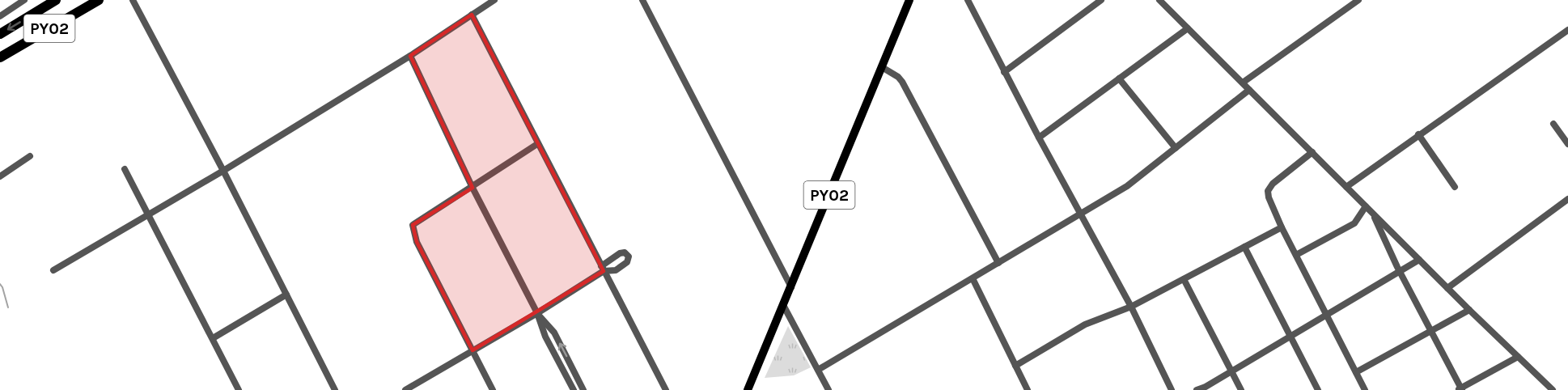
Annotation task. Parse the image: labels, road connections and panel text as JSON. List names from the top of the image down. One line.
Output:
{"streets":{"highway":["PY02"]}}
